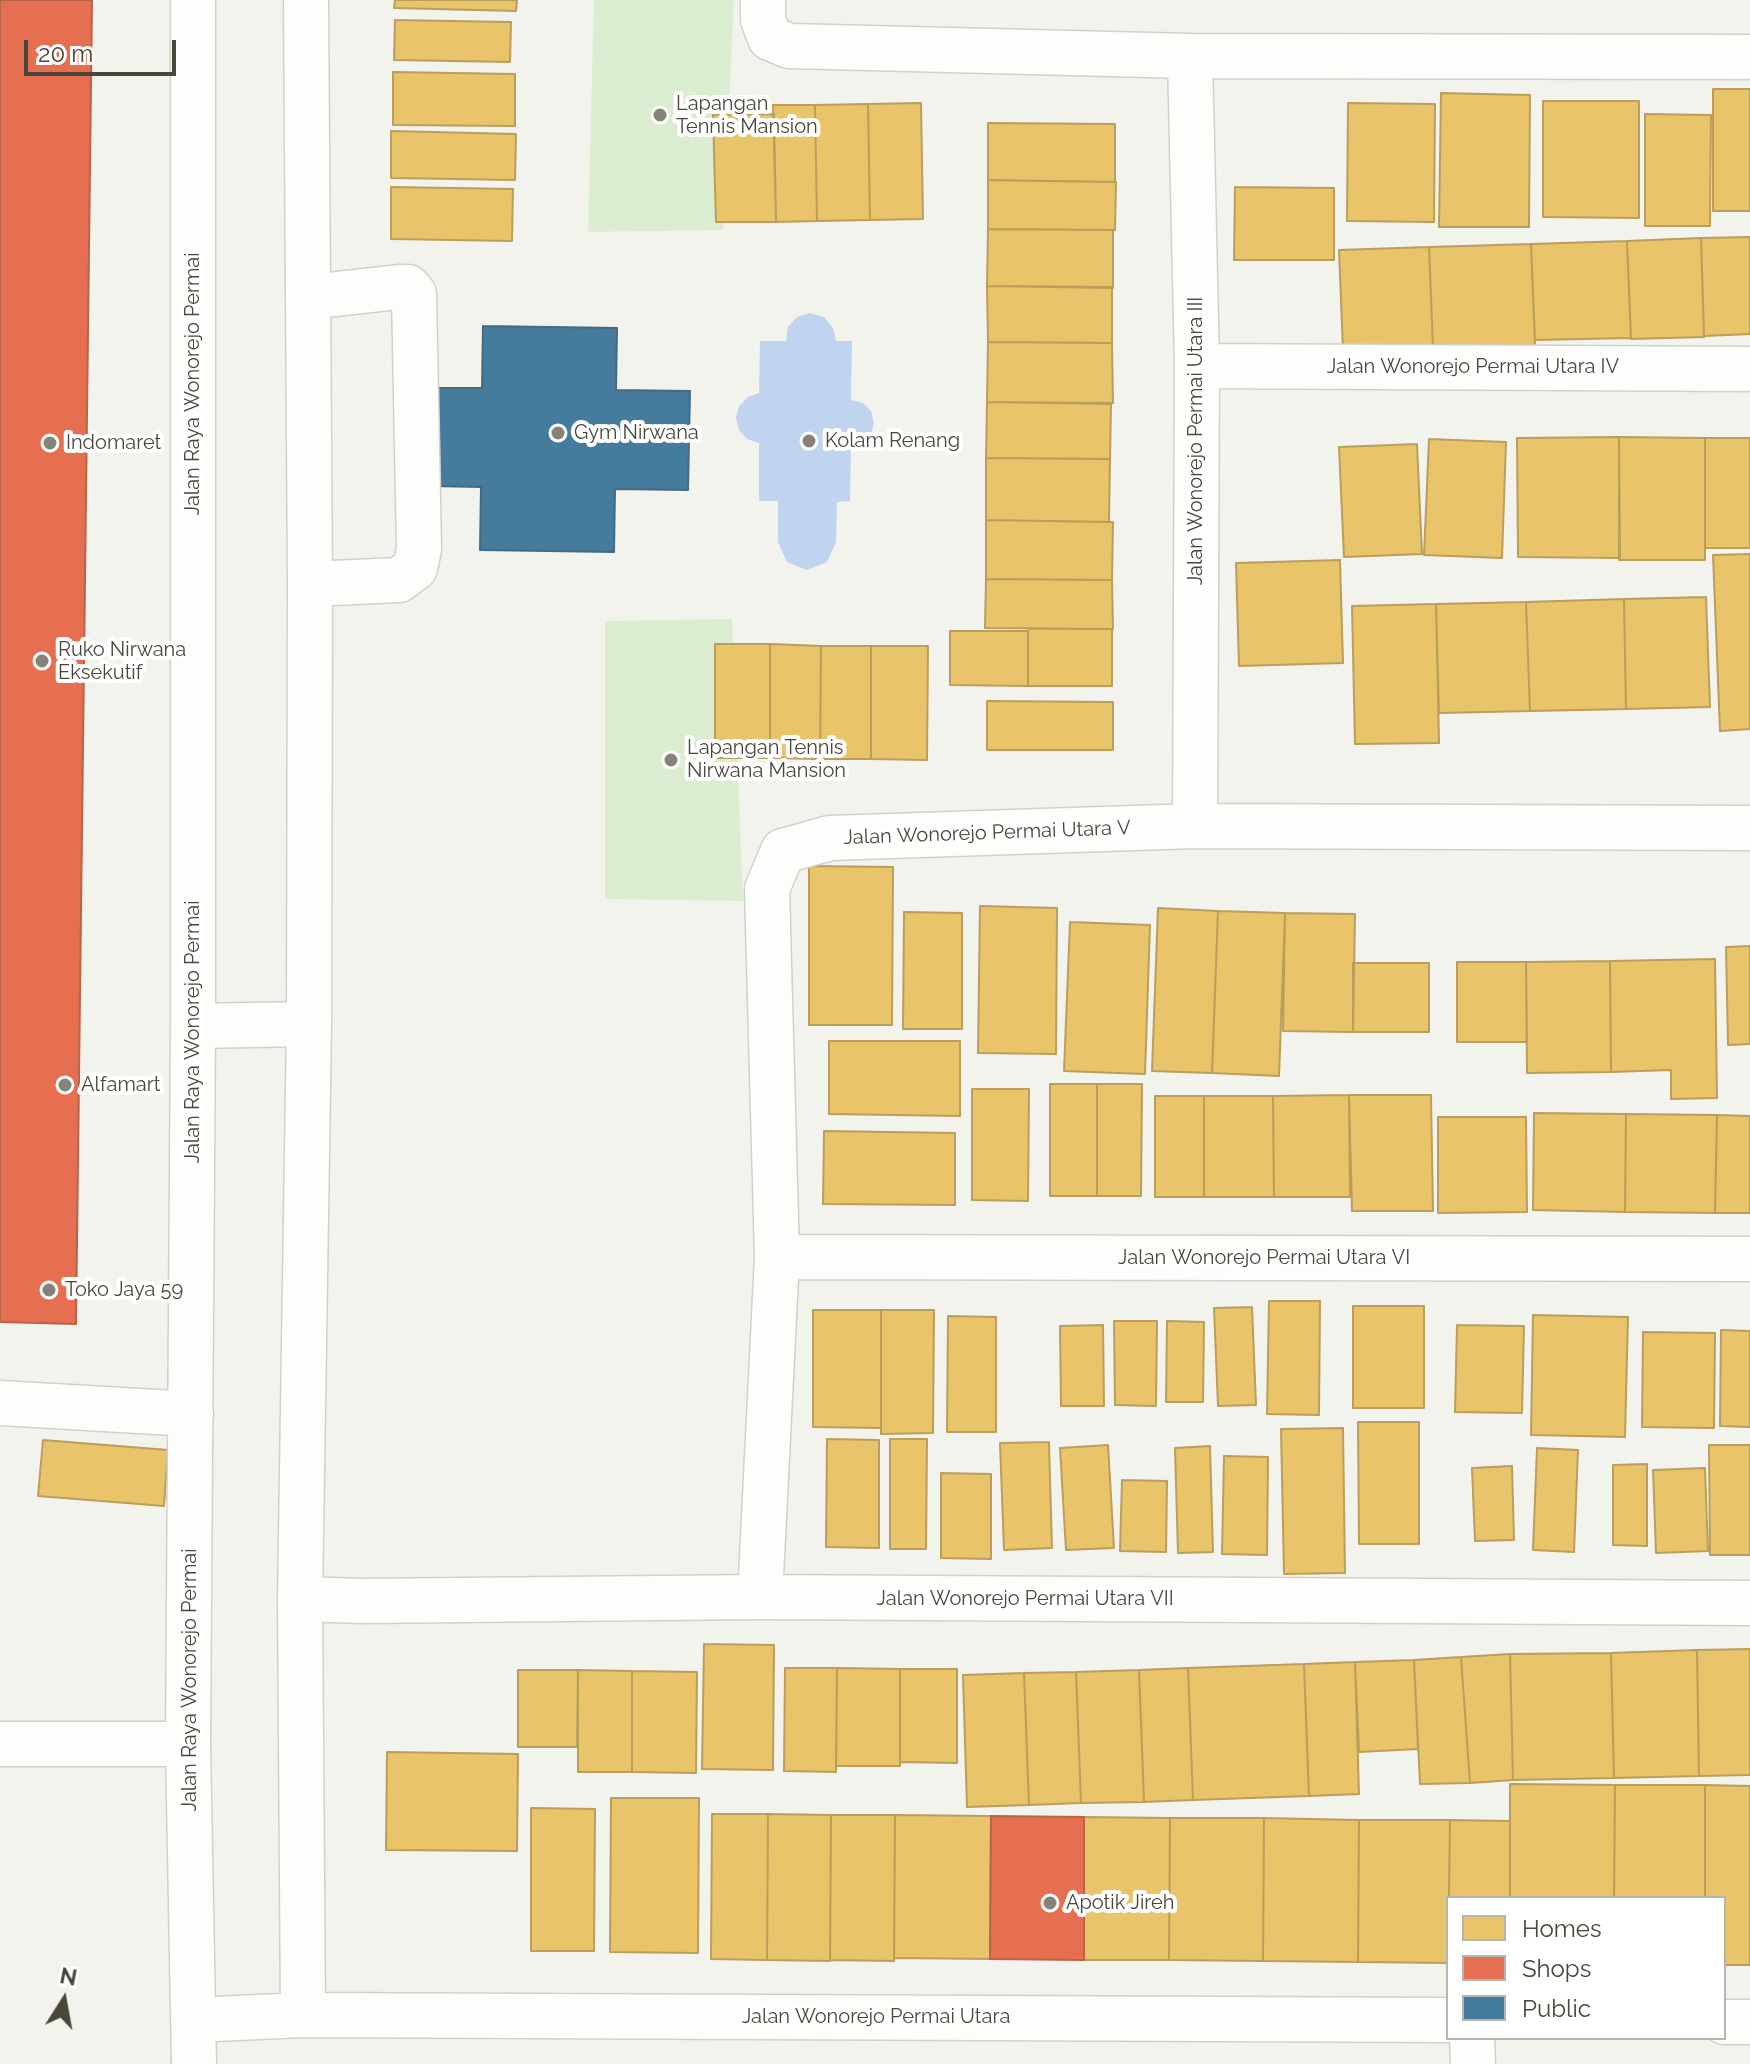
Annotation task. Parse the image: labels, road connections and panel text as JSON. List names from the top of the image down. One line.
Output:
{"streets":{"street":["Jalan Wonorejo Permai Utara IV","Jalan Raya Wonorejo Permai","Jalan Wonorejo Permai Utara III","Jalan Wonorejo Permai Utara V","Jalan Wonorejo Permai Utara VI","Jalan Wonorejo Permai Utara VII","Jalan Wonorejo Permai Utara"]},"crossings":[["Jalan Wonorejo Permai Utara IV","Jalan Wonorejo Permai Utara III"],["Jalan Raya Wonorejo Permai","Jalan Wonorejo Permai Utara"],["Jalan Wonorejo Permai Utara III","Jalan Wonorejo Permai Utara V"],["Jalan Wonorejo Permai Utara V","Jalan Wonorejo Permai Utara VI"],["Jalan Wonorejo Permai Utara V","Jalan Wonorejo Permai Utara VII"]],"places":["Lapangan Tennis Mansion","Gym Nirwana","Kolam Renang","Indomaret","Ruko Nirwana Eksekutif","Lapangan Tennis Nirwana Mansion","Alfamart","Toko Jaya 59","Apotik Jireh"],"legend":["Homes","Shops","Public"],"scale_bar":"20 m","north":"top"}
